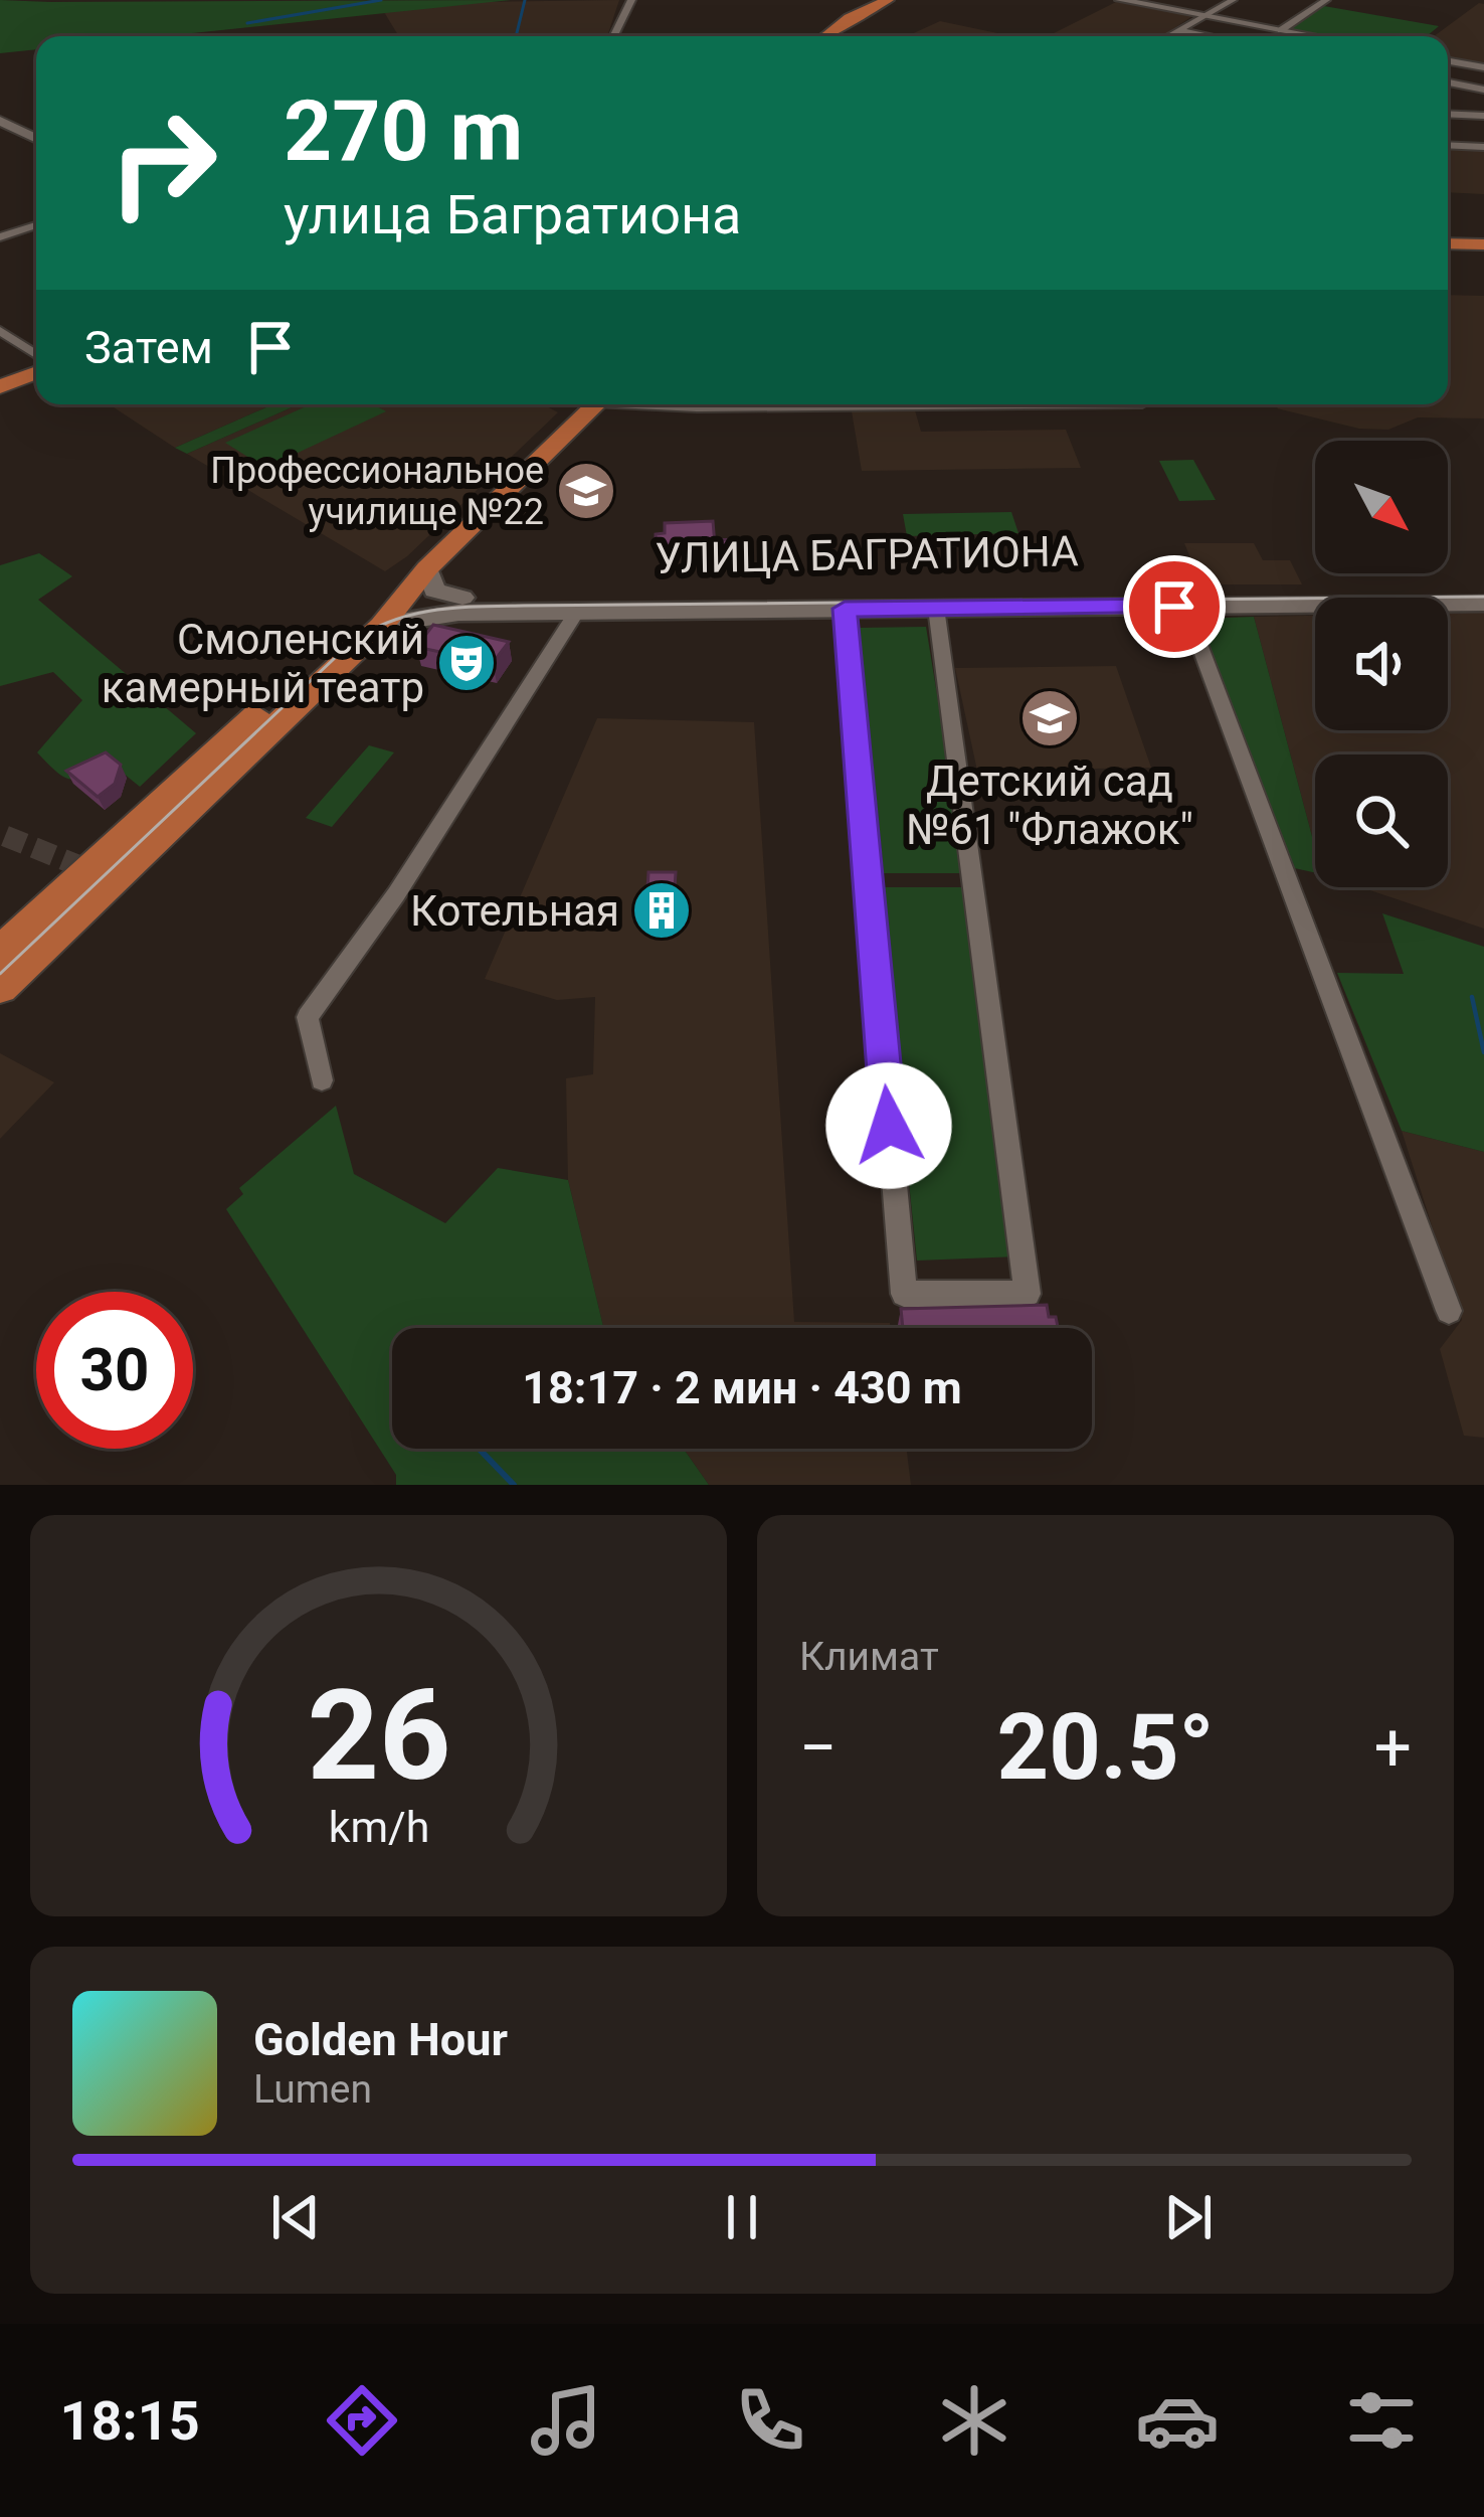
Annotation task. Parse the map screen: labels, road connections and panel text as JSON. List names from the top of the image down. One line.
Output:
{"streets":{"main road":["УЛИЦА БАГРАТИОНА"]},"places":{"school or university":["Профессиональное училище №22","Детский сад №61 \"Флажок\""],"theatre":["Смоленский камерный театр"],"building":["Котельная"]},"north":"bottom right","page":{"turn":["270 m","улица Багратиона"],"then":"Затем","limit":"30","trip":"18:17 · 2 мин · 430 m","tile":"Климат","heat":["−","20.5°","+"],"song":["Golden Hour","Lumen"],"tabs":"18:15","gauge":["26","km/h"]}}
